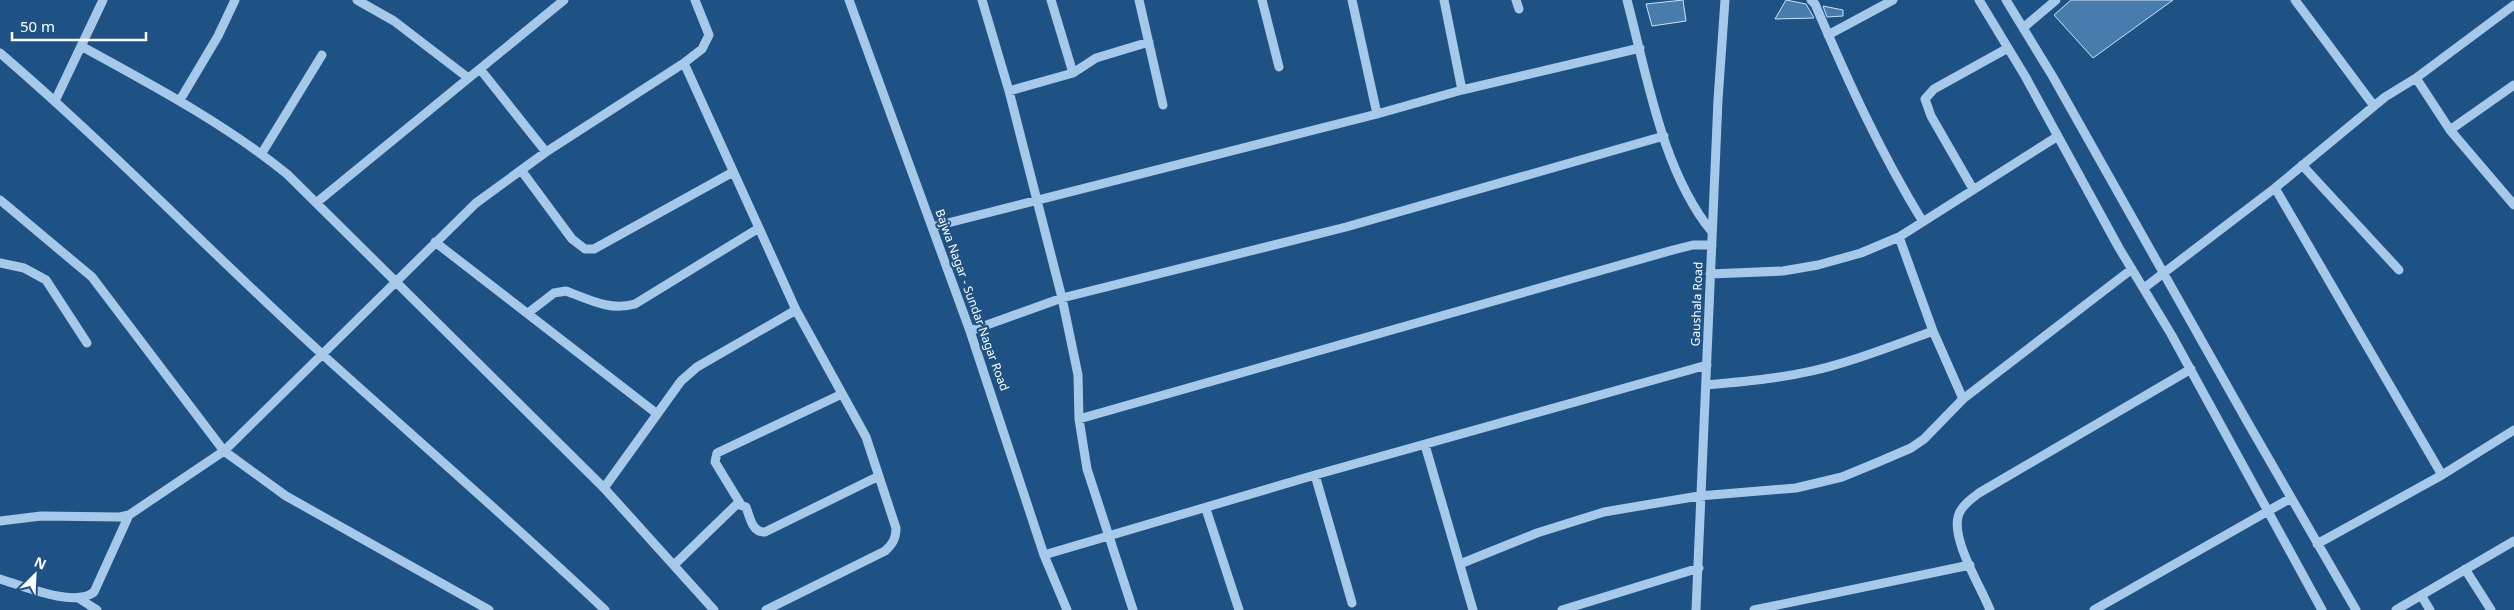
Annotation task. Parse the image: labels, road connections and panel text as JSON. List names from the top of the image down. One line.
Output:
{"streets":{"street":["Bajwa Nagar - Sundar Nagar Road","Gaushala Road"]},"scale_bar":"50 m","north":"top right"}
